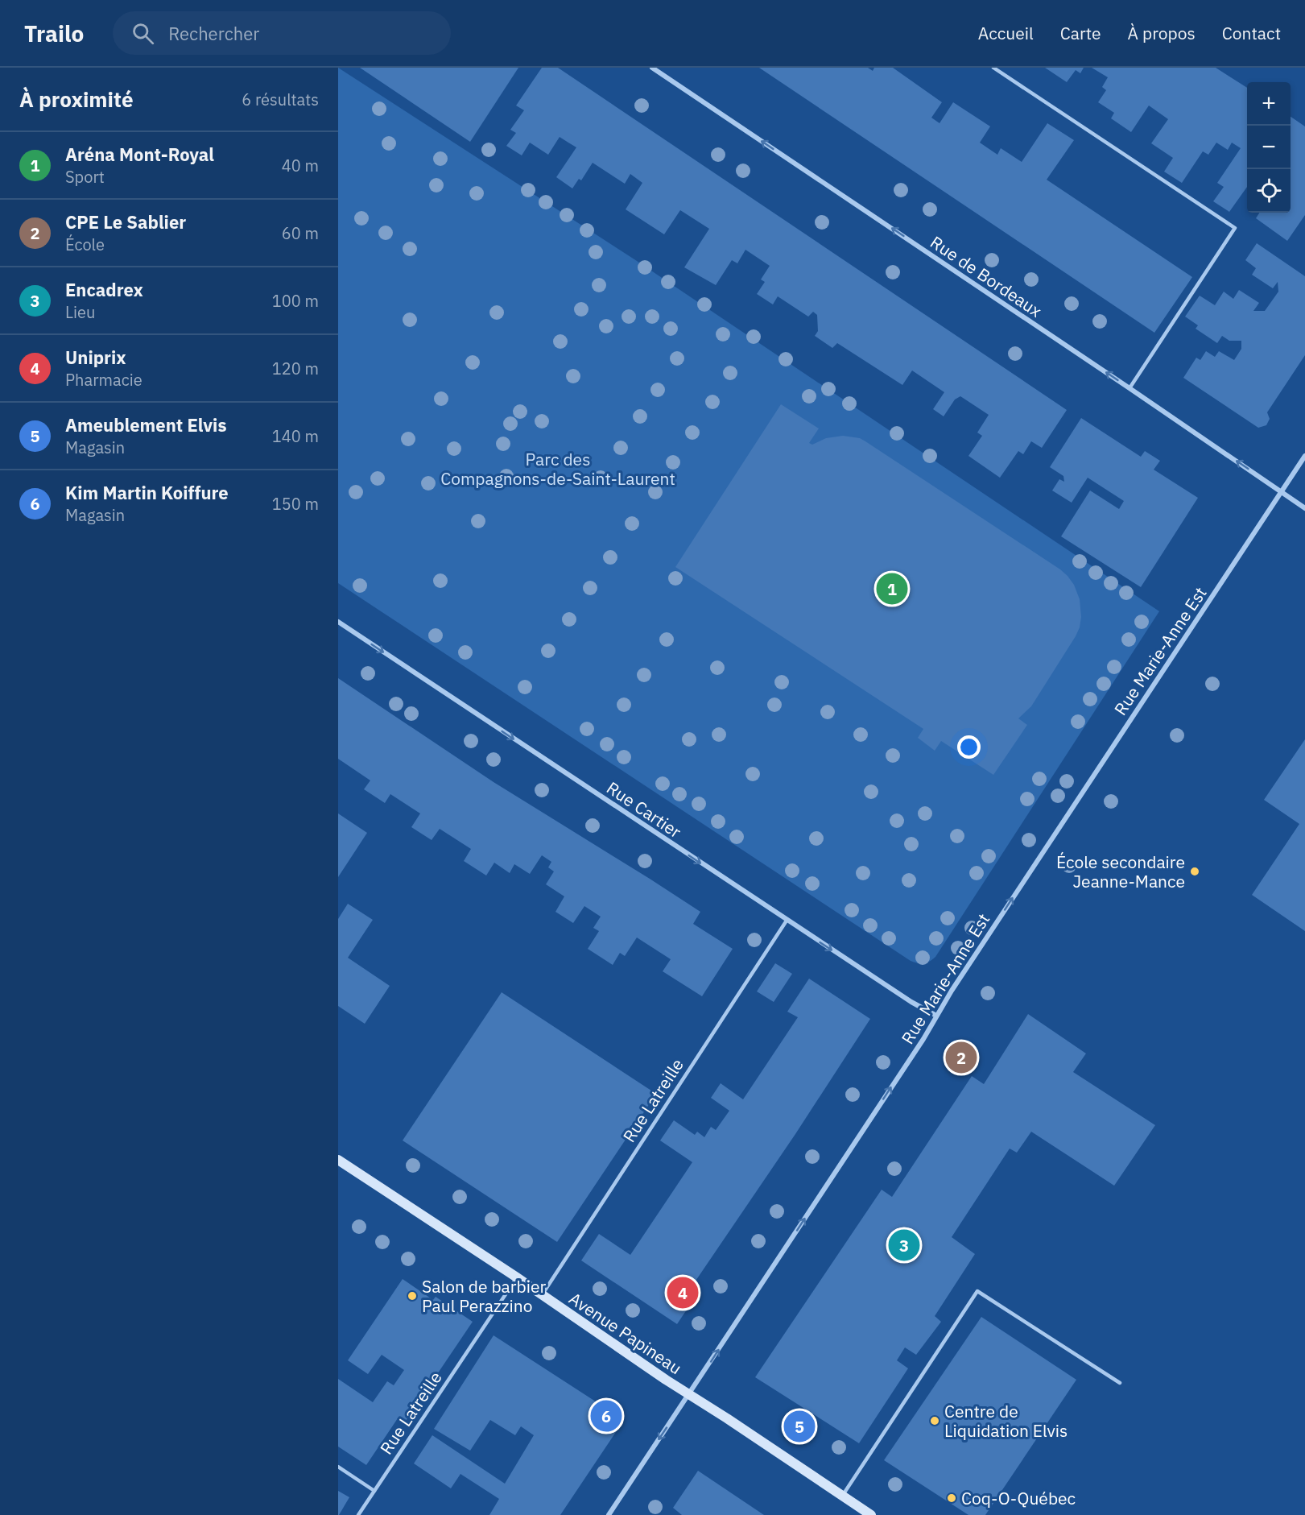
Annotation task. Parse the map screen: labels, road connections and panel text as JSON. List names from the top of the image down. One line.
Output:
{"streets":{"main road":["Avenue Papineau"],"street":["Rue de Bordeaux","Rue Marie-Anne Est","Rue Cartier"],"lane":["Rue Latreille"]},"crossings":[["Rue de Bordeaux","Rue Marie-Anne Est"],["Rue Marie-Anne Est","Rue Cartier"],["Rue Marie-Anne Est","Avenue Papineau"],["Rue Cartier","Rue Latreille"],["Rue Latreille","Avenue Papineau"]],"one_way":["Rue de Bordeaux","Rue Cartier"],"parks":["Parc des Compagnons-de-Saint-Laurent"],"places":["École secondaire Jeanne-Mance","Salon de barbier Paul Perazzino","Centre de Liquidation Elvis","Coq-O-Québec"],"page":{"header":"Trailo","search":"Rechercher","nav":["Accueil","Carte","À propos","Contact"],"heading":["À proximité","6 résultats"],"map_buttons":["+","−"],"list":[{"mark":"1","name":"Aréna Mont-Royal","note":"Sport","value":"40 m"},{"mark":"2","name":"CPE Le Sablier","note":"École","value":"60 m"},{"mark":"3","name":"Encadrex","note":"Lieu","value":"100 m"},{"mark":"4","name":"Uniprix","note":"Pharmacie","value":"120 m"},{"mark":"5","name":"Ameublement Elvis","note":"Magasin","value":"140 m"},{"mark":"6","name":"Kim Martin Koiffure","note":"Magasin","value":"150 m"}],"pins":["1","2","3","4","6","5"]}}
